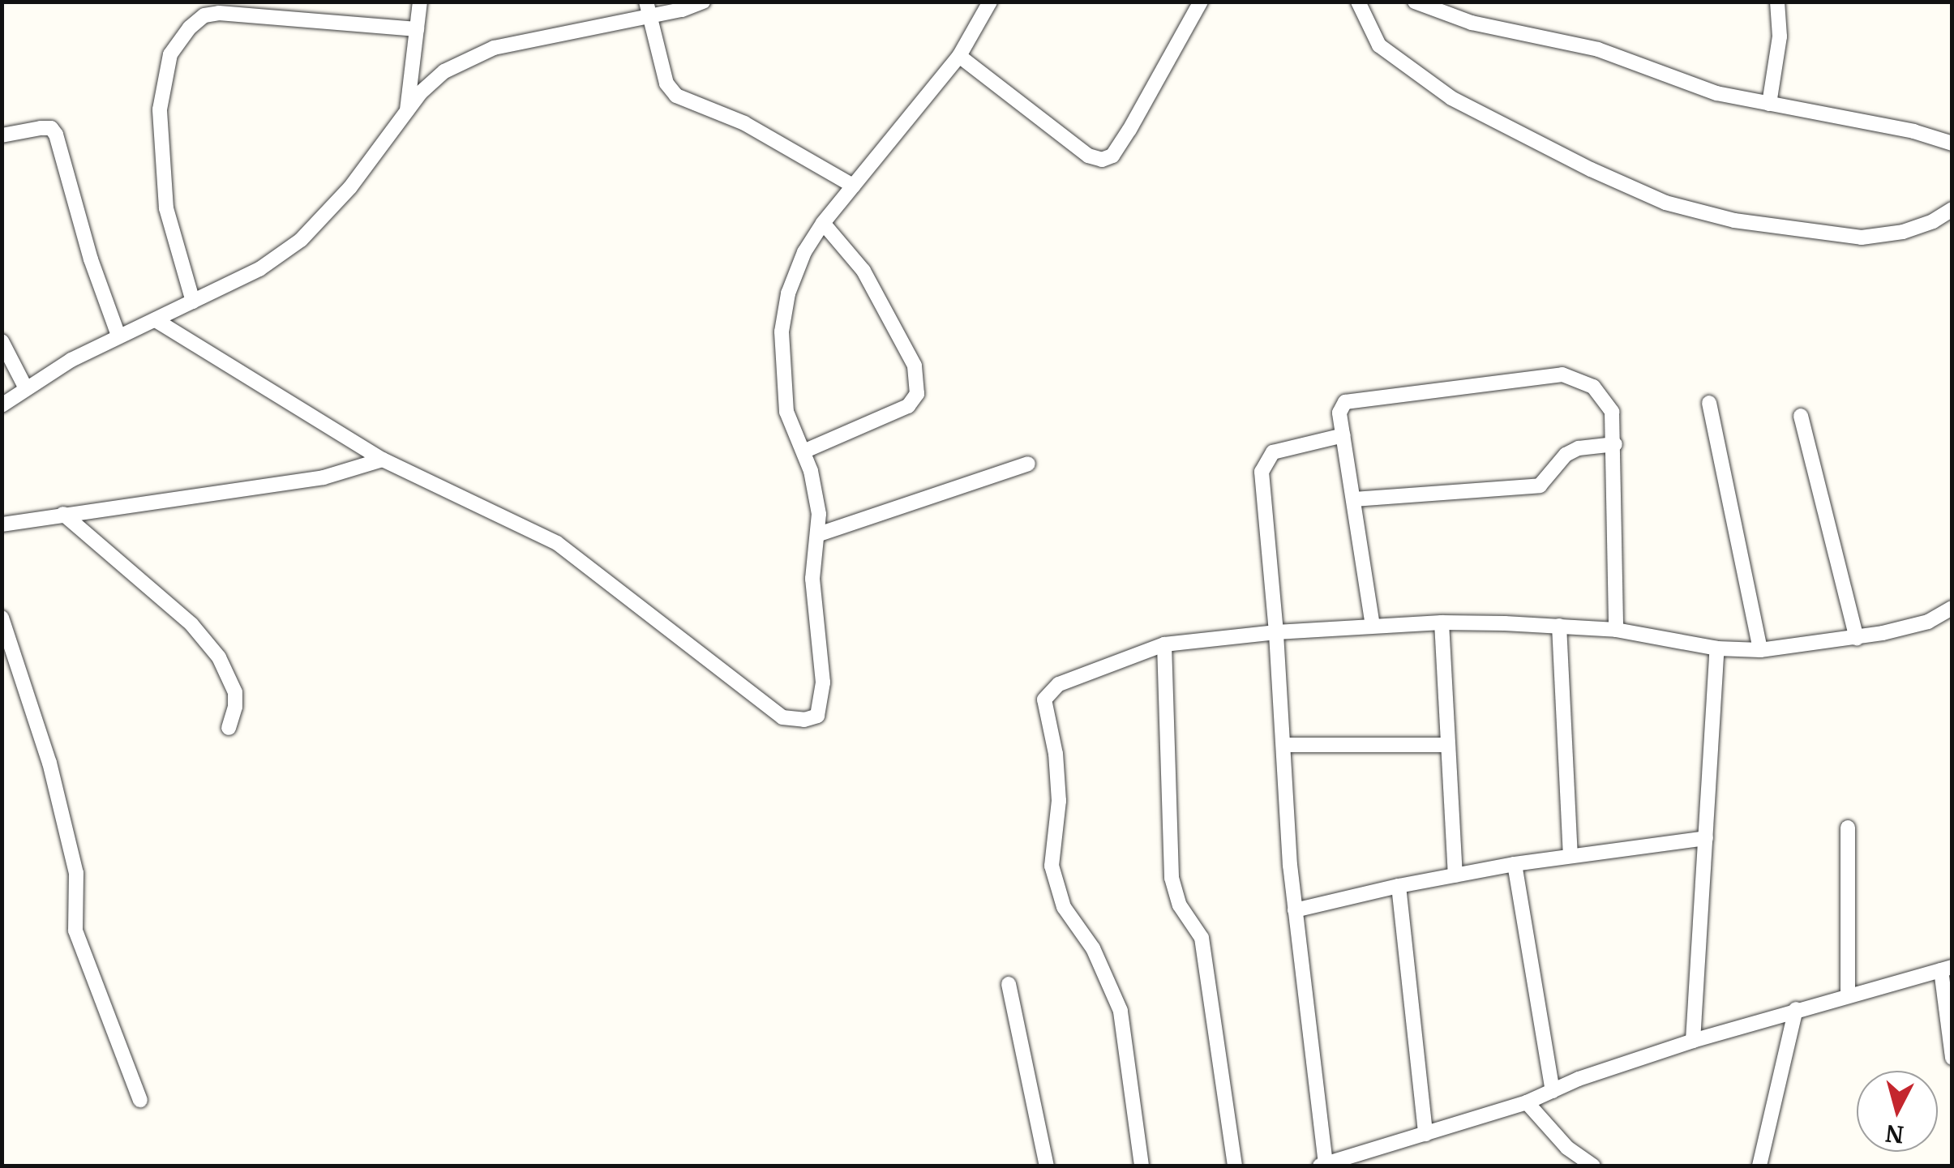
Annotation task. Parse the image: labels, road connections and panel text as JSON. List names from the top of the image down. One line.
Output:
{"north":"bottom"}
